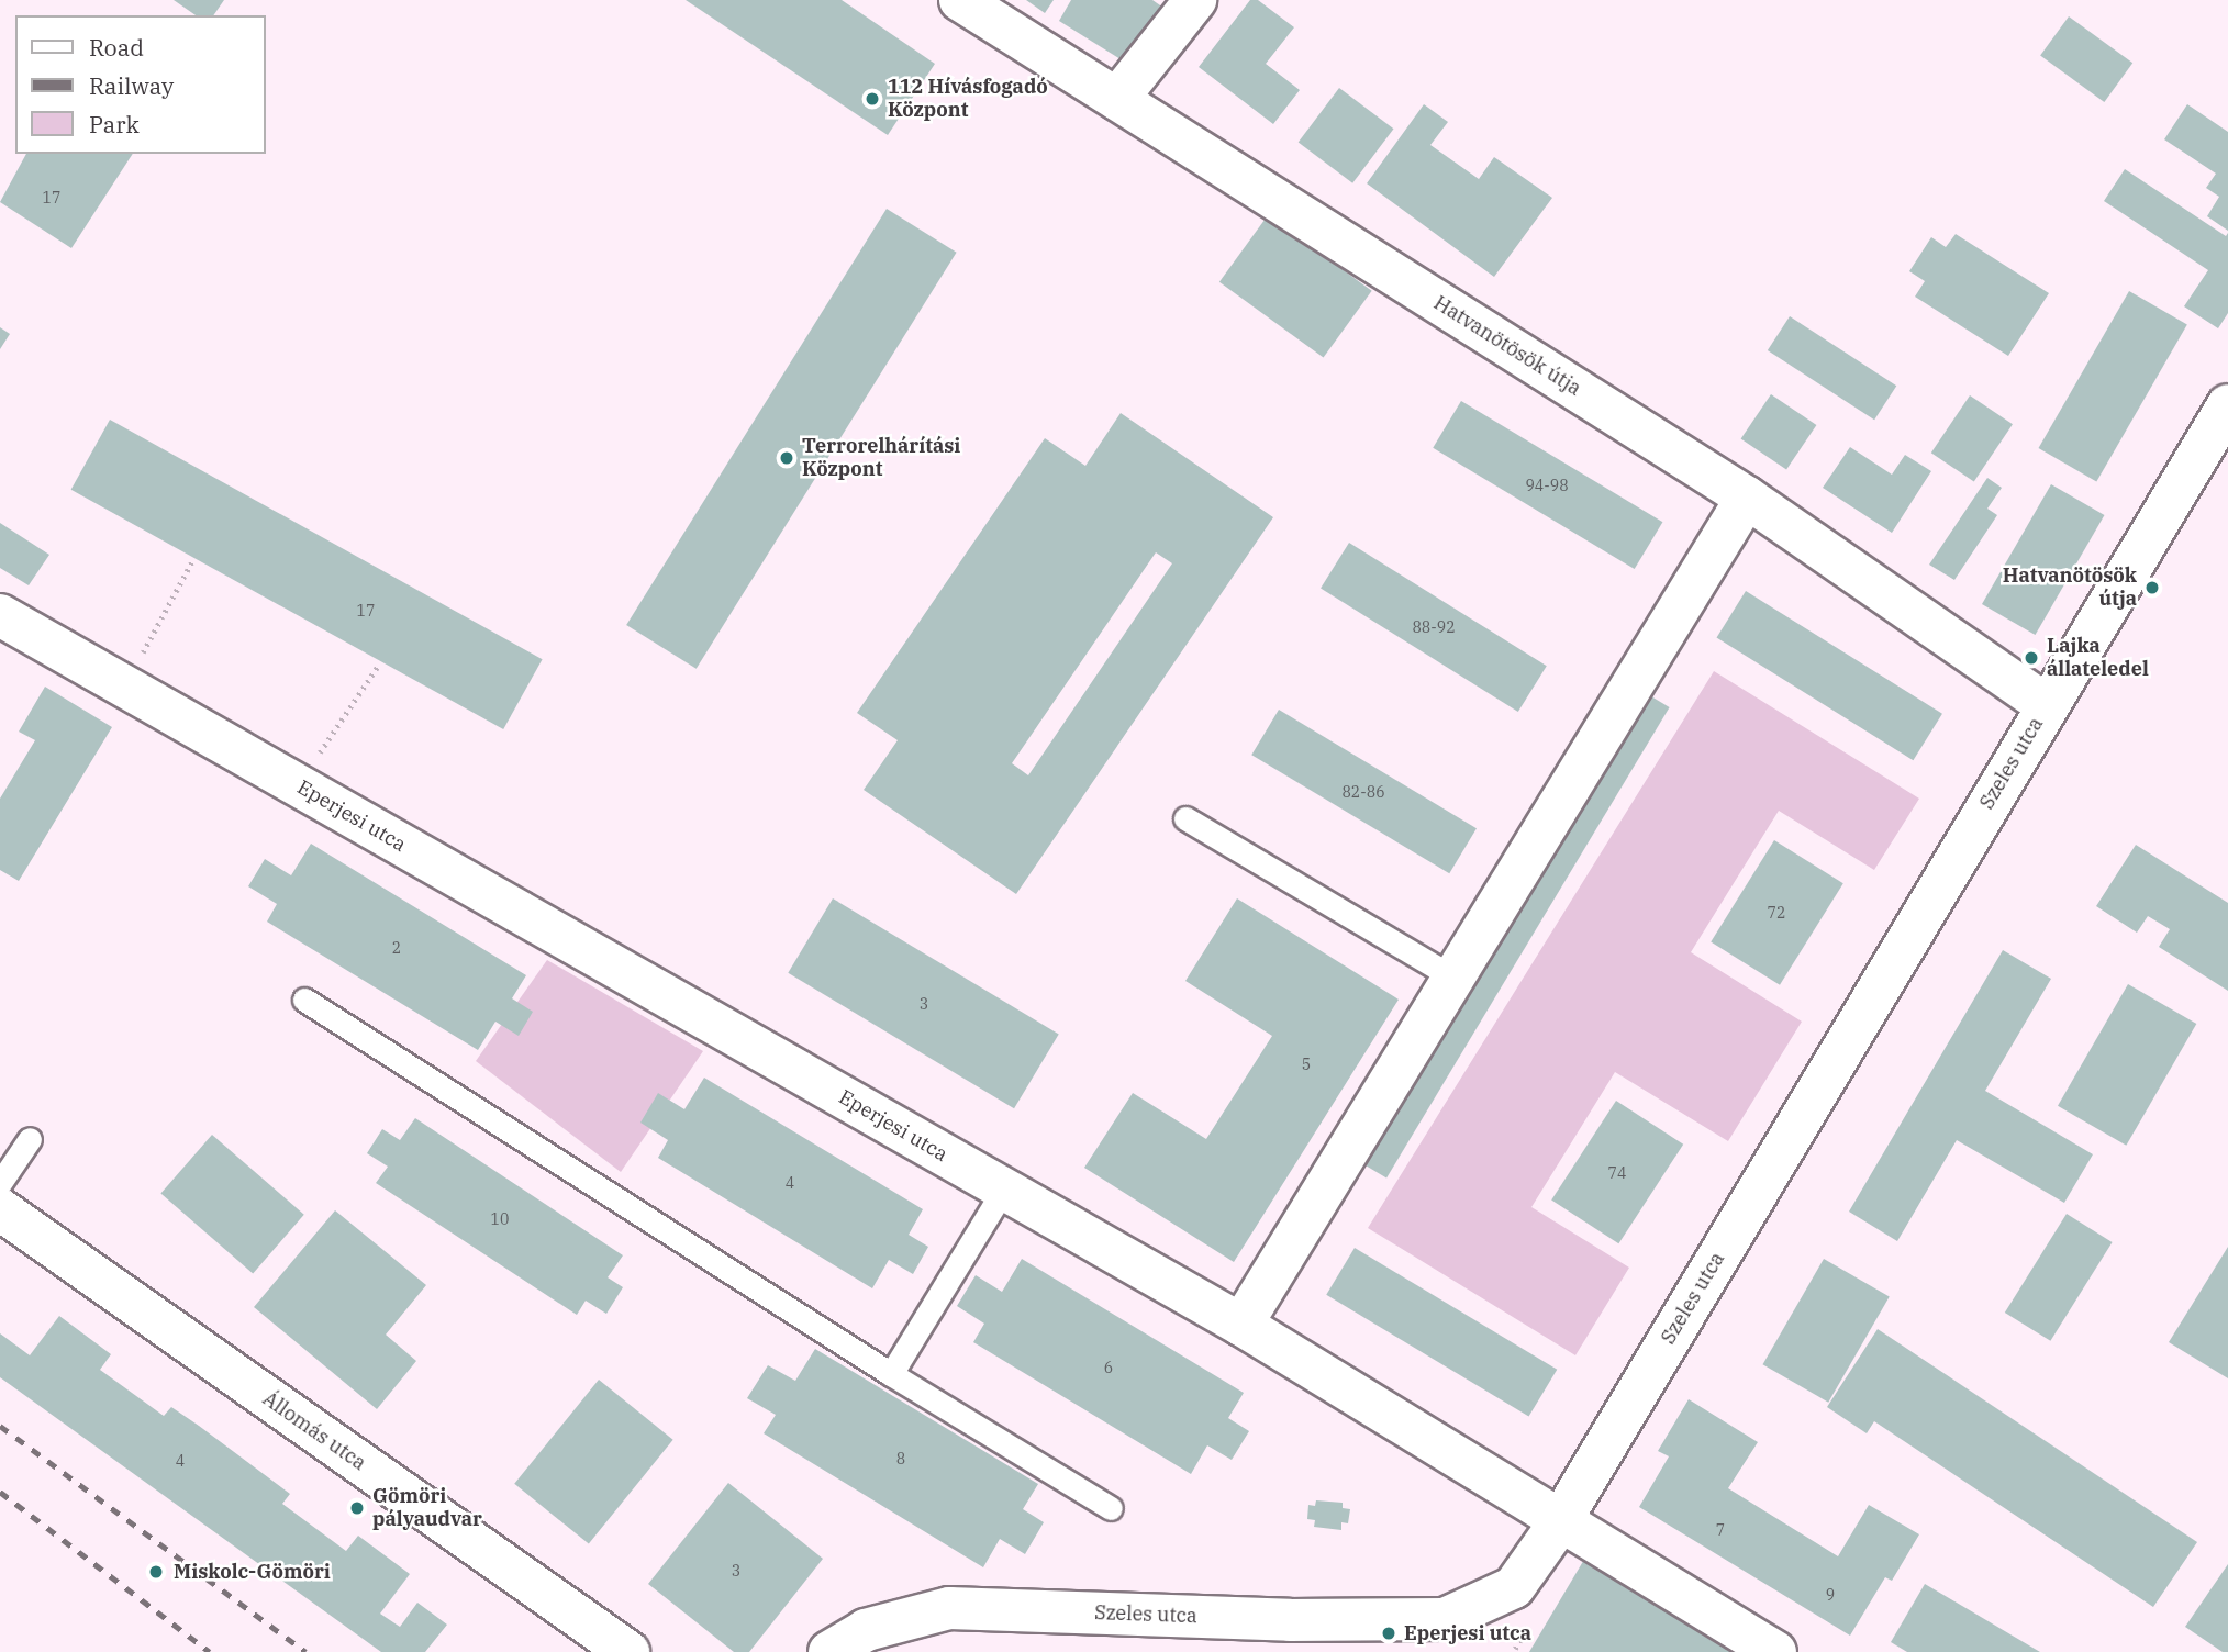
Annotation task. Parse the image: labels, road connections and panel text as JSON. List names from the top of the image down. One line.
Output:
{"streets":{"street":["Hatvanötösök útja","Szeles utca","Eperjesi utca","Állomás utca"]},"crossings":[["Hatvanötösök útja","Szeles utca"],["Szeles utca","Eperjesi utca"]],"places":["112 Hívásfogadó Központ","Terrorelhárítási Központ","Hatvanötösök útja","Lajka állateledel","Gömöri pályaudvar","Miskolc-Gömöri","Eperjesi utca"],"house_numbers":["17","94-98","17","88-92","82-86","72","2","3","5","74","4","10","6","8","4","7","3","9"],"legend":["Road","Railway","Park"]}
